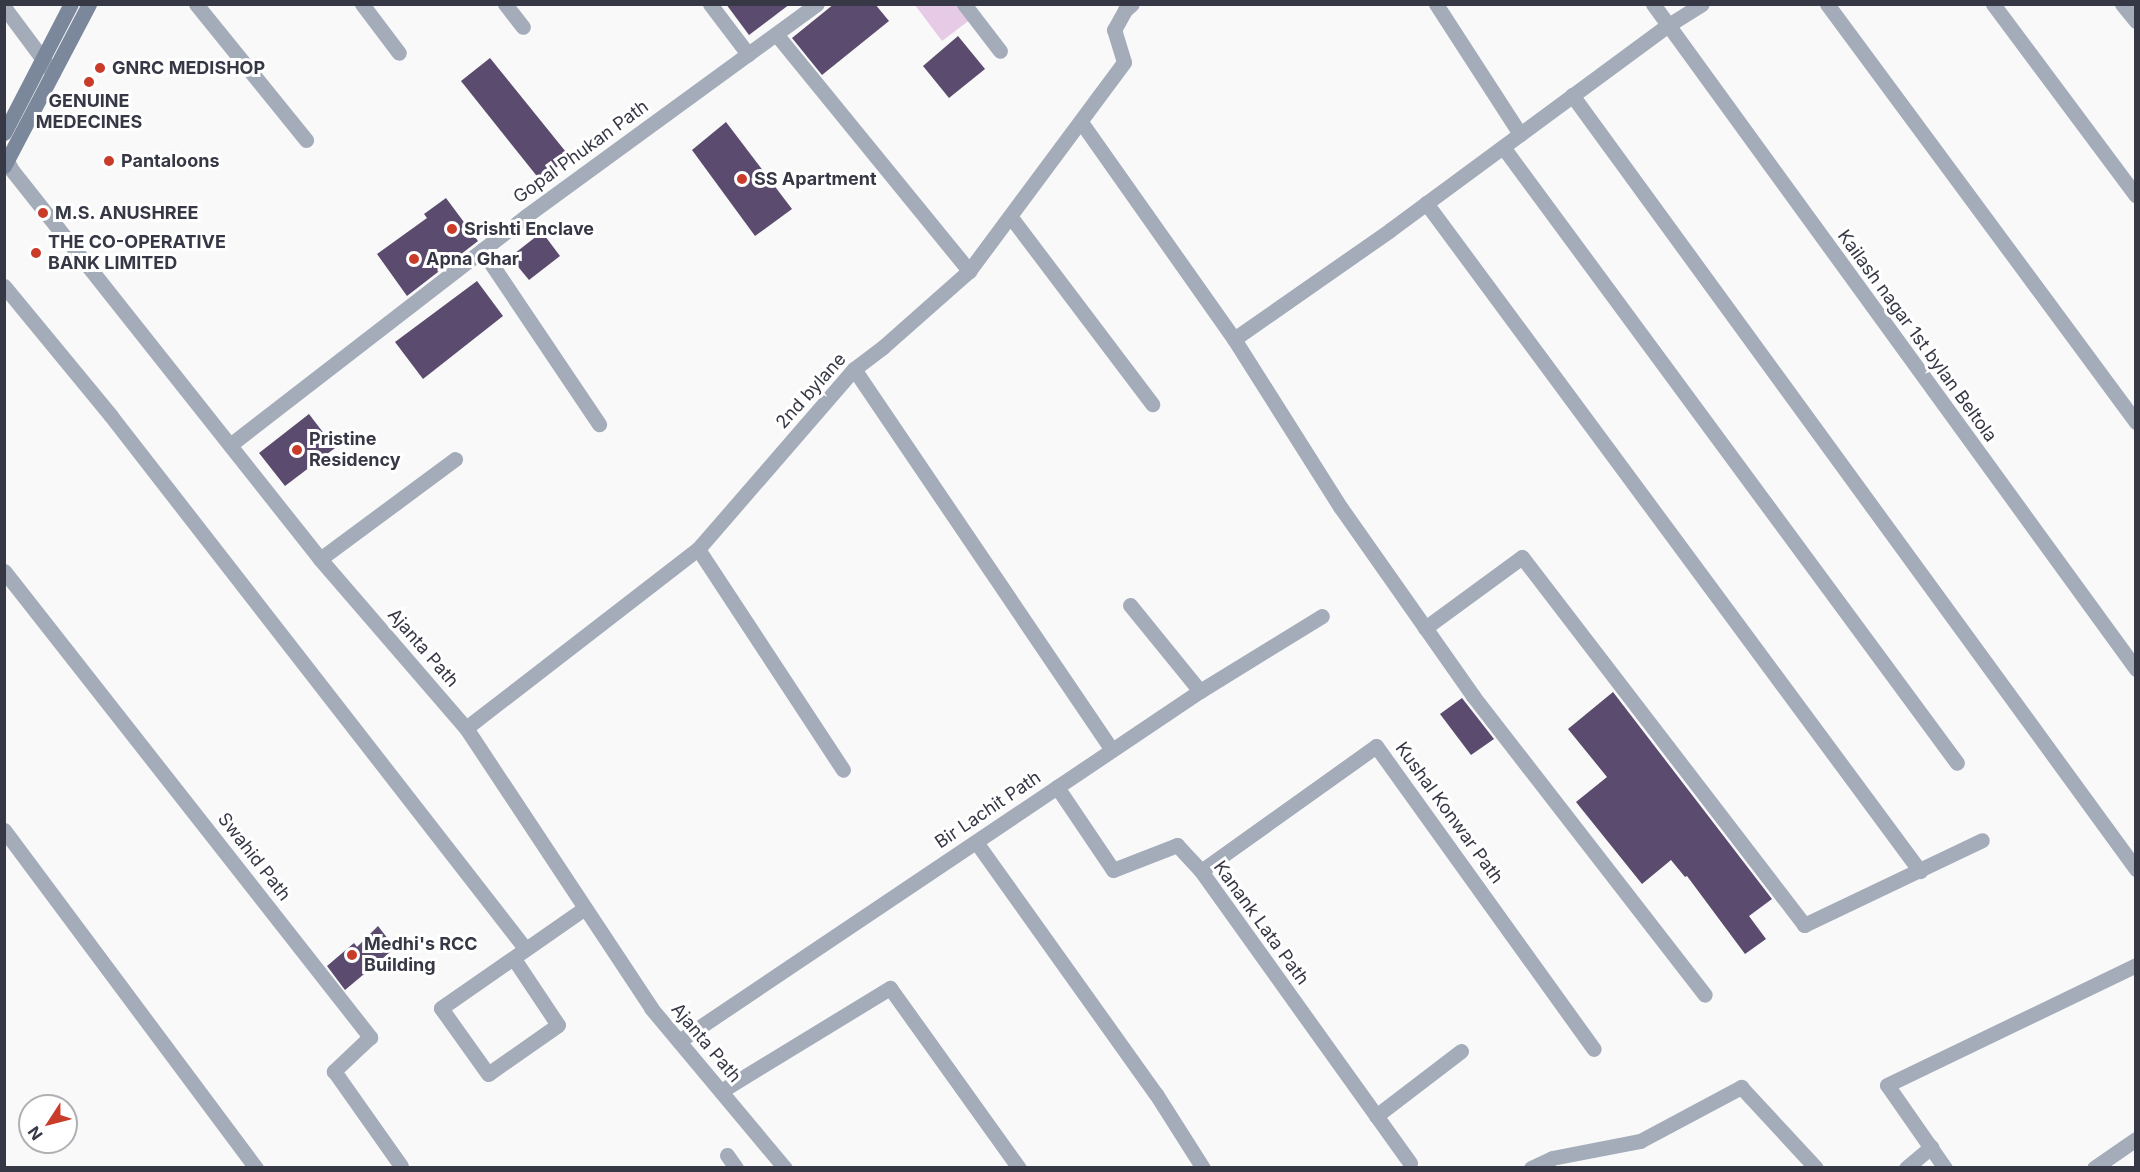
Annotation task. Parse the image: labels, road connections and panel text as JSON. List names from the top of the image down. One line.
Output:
{"streets":{"street":["Gopal Phukan Path","Kailash nagar 1st bylan Beltola","2nd bylane","Ajanta Path","Bir Lachit Path","Kushal Konwar Path","Swahid Path","Kanank Lata Path"]},"crossings":[["Gopal Phukan Path","Ajanta Path"],["2nd bylane","Ajanta Path"],["Ajanta Path","Bir Lachit Path"],["Bir Lachit Path","Kanank Lata Path"],["Kushal Konwar Path","Kanank Lata Path"]],"places":["GNRC MEDISHOP","GENUINE MEDECINES","Pantaloons","SS Apartment","M.S. ANUSHREE","Srishti Enclave","THE CO-OPERATIVE BANK LIMITED","Apna Ghar","Pristine Residency","Medhi's RCC Building"],"north":"bottom left"}
